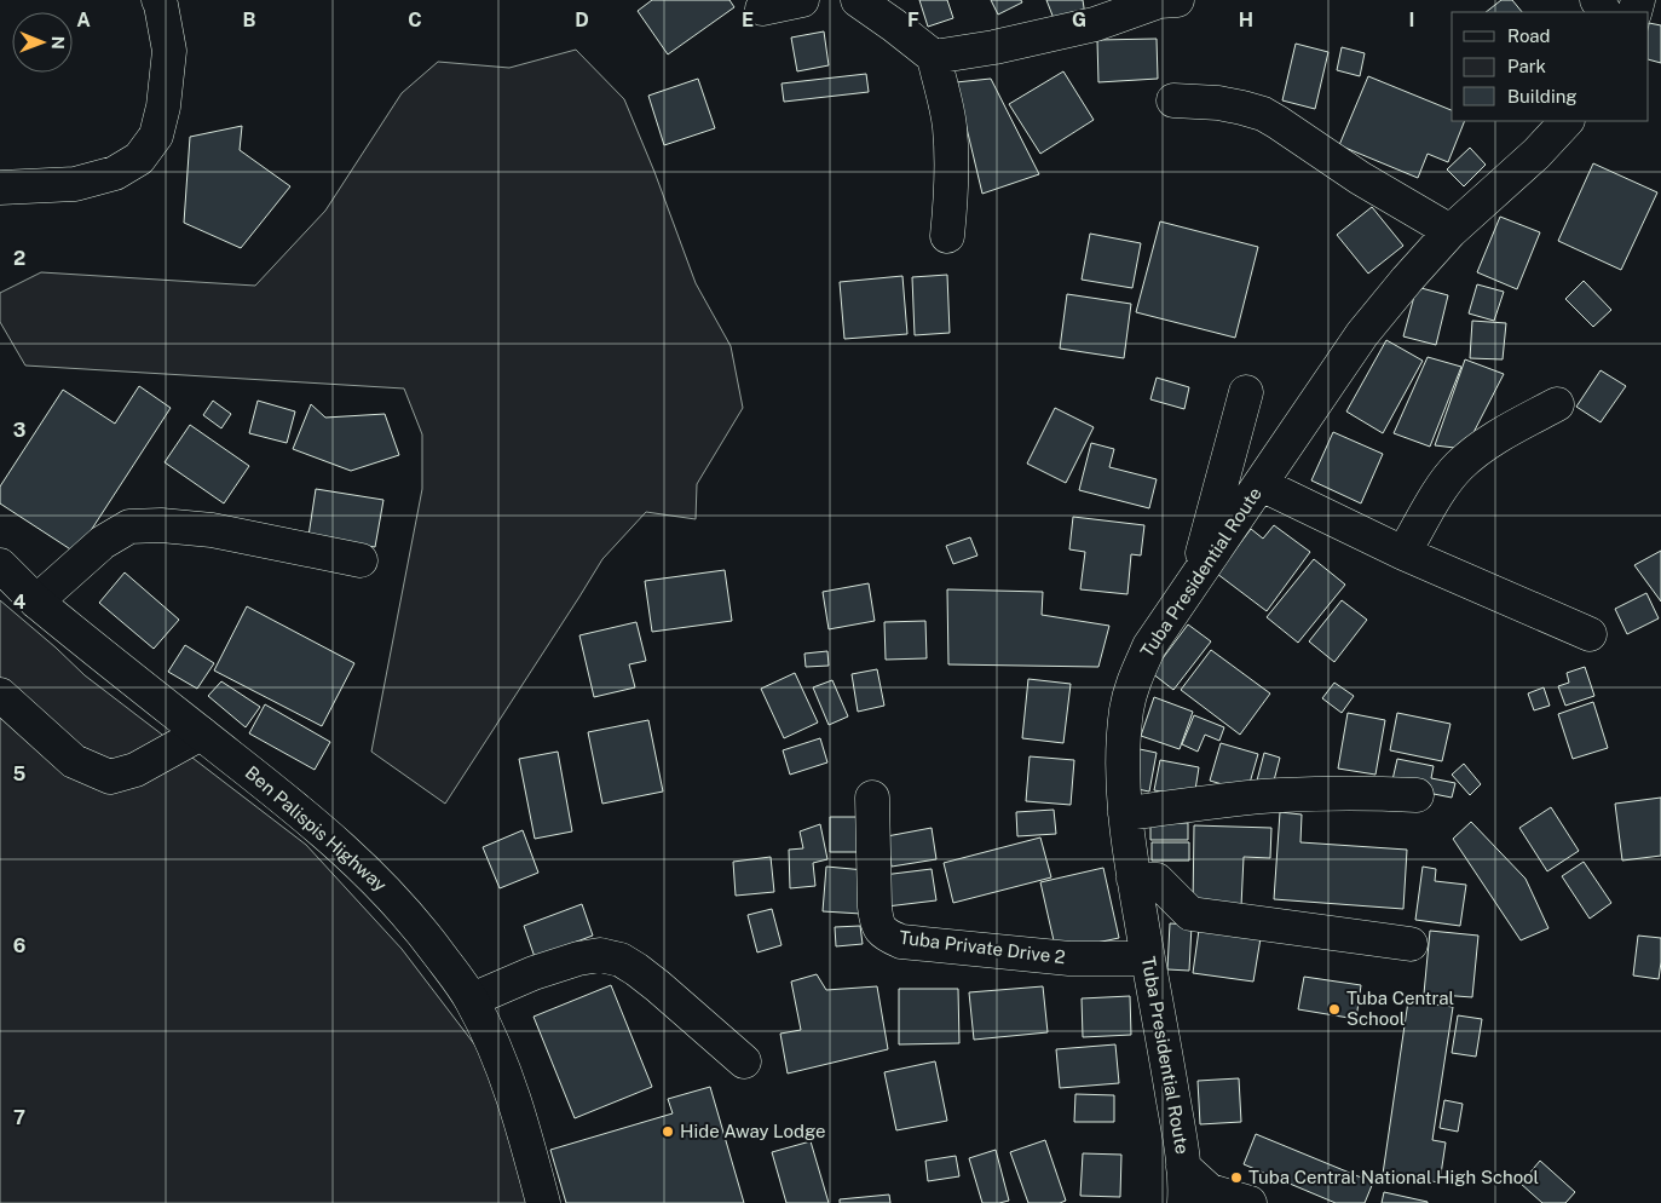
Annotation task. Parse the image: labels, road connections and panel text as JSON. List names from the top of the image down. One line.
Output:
{"streets":{"street":["Tuba Presidential Route","Ben Palispis Highway","Tuba Private Drive 2"]},"crossings":[["Tuba Presidential Route","Tuba Private Drive 2"]],"places":["Tuba Central School","Hide Away Lodge","Tuba Central National High School"],"legend":["Road","Park","Building"],"north":"right","grid":{"columns":["A","B","C","D","E","F","G","H","I"],"rows":["2","3","4","5","6","7"]}}
